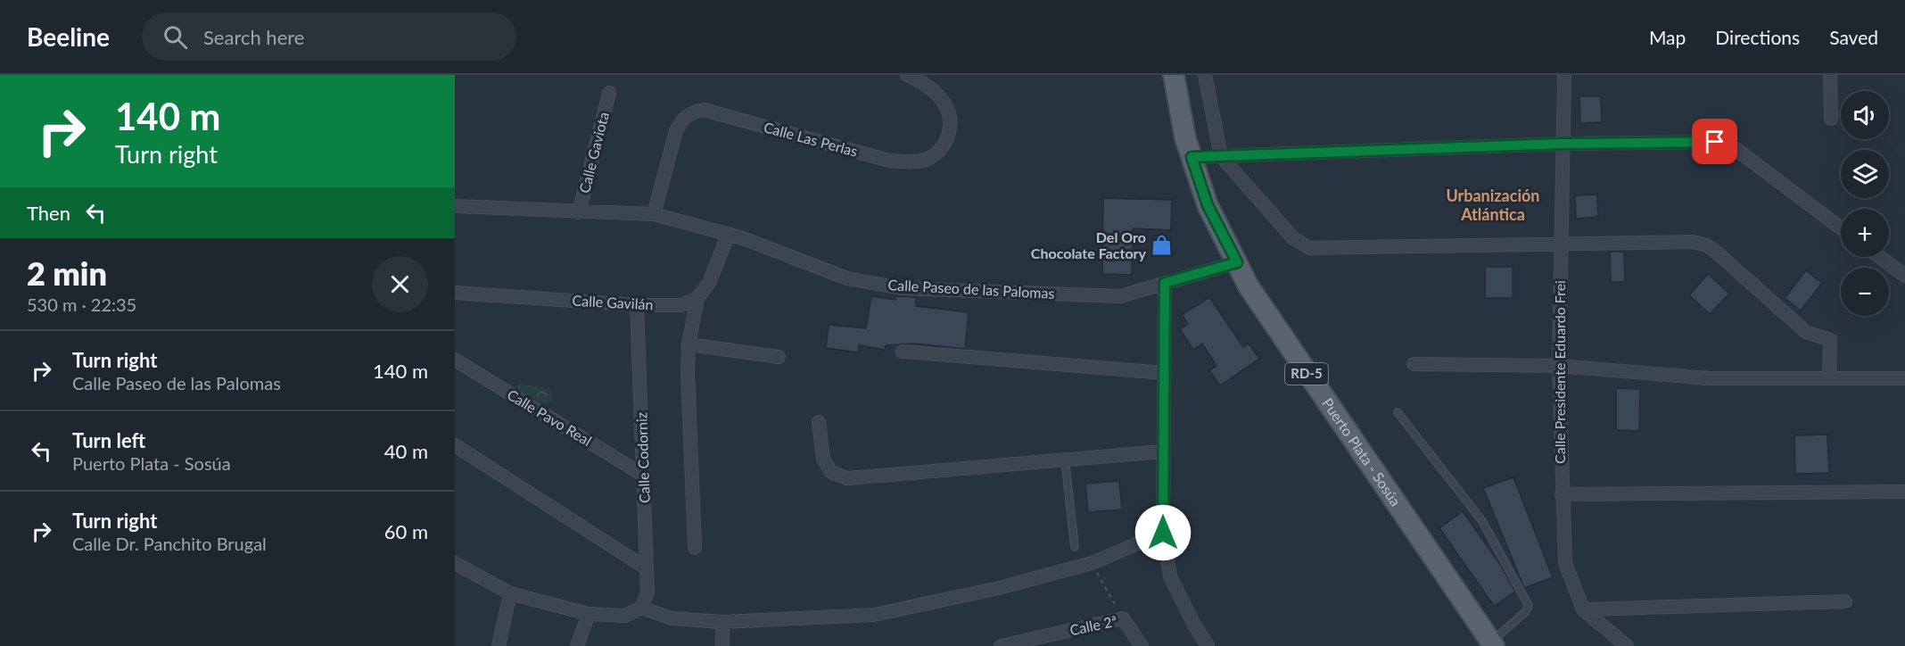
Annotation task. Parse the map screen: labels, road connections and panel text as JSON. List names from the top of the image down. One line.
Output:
{"streets":{"main road":["RD-5","Puerto Plata - Sosúa"],"street":["Calle Las Perlas","Calle Gaviota","Calle Paseo de las Palomas","Calle Gavilán","Calle Presidente Eduardo Frei","Calle Pavo Real","Calle Codorniz","Calle 2ª"]},"crossings":[["Calle Las Perlas","Calle Paseo de las Palomas"],["Calle Gaviota","Calle Paseo de las Palomas"],["Calle Paseo de las Palomas","Puerto Plata - Sosúa"],["Calle Gavilán","Calle Codorniz"],["Calle Pavo Real","Calle Codorniz"]],"districts":["Urbanización Atlántica"],"places":{"shop":["Del Oro Chocolate Factory"]},"page":{"header":"Beeline","search":"Search here","nav":["Map","Directions","Saved"],"turn":["140 m","Turn right"],"map_buttons":["+","−"],"then":"Then","heading":["2 min","530 m · 22:35"],"list":[{"name":"Turn right","note":"Calle Paseo de las Palomas","value":"140 m"},{"name":"Turn left","note":"Puerto Plata - Sosúa","value":"40 m"},{"name":"Turn right","note":"Calle Dr. Panchito Brugal","value":"60 m"}]}}
